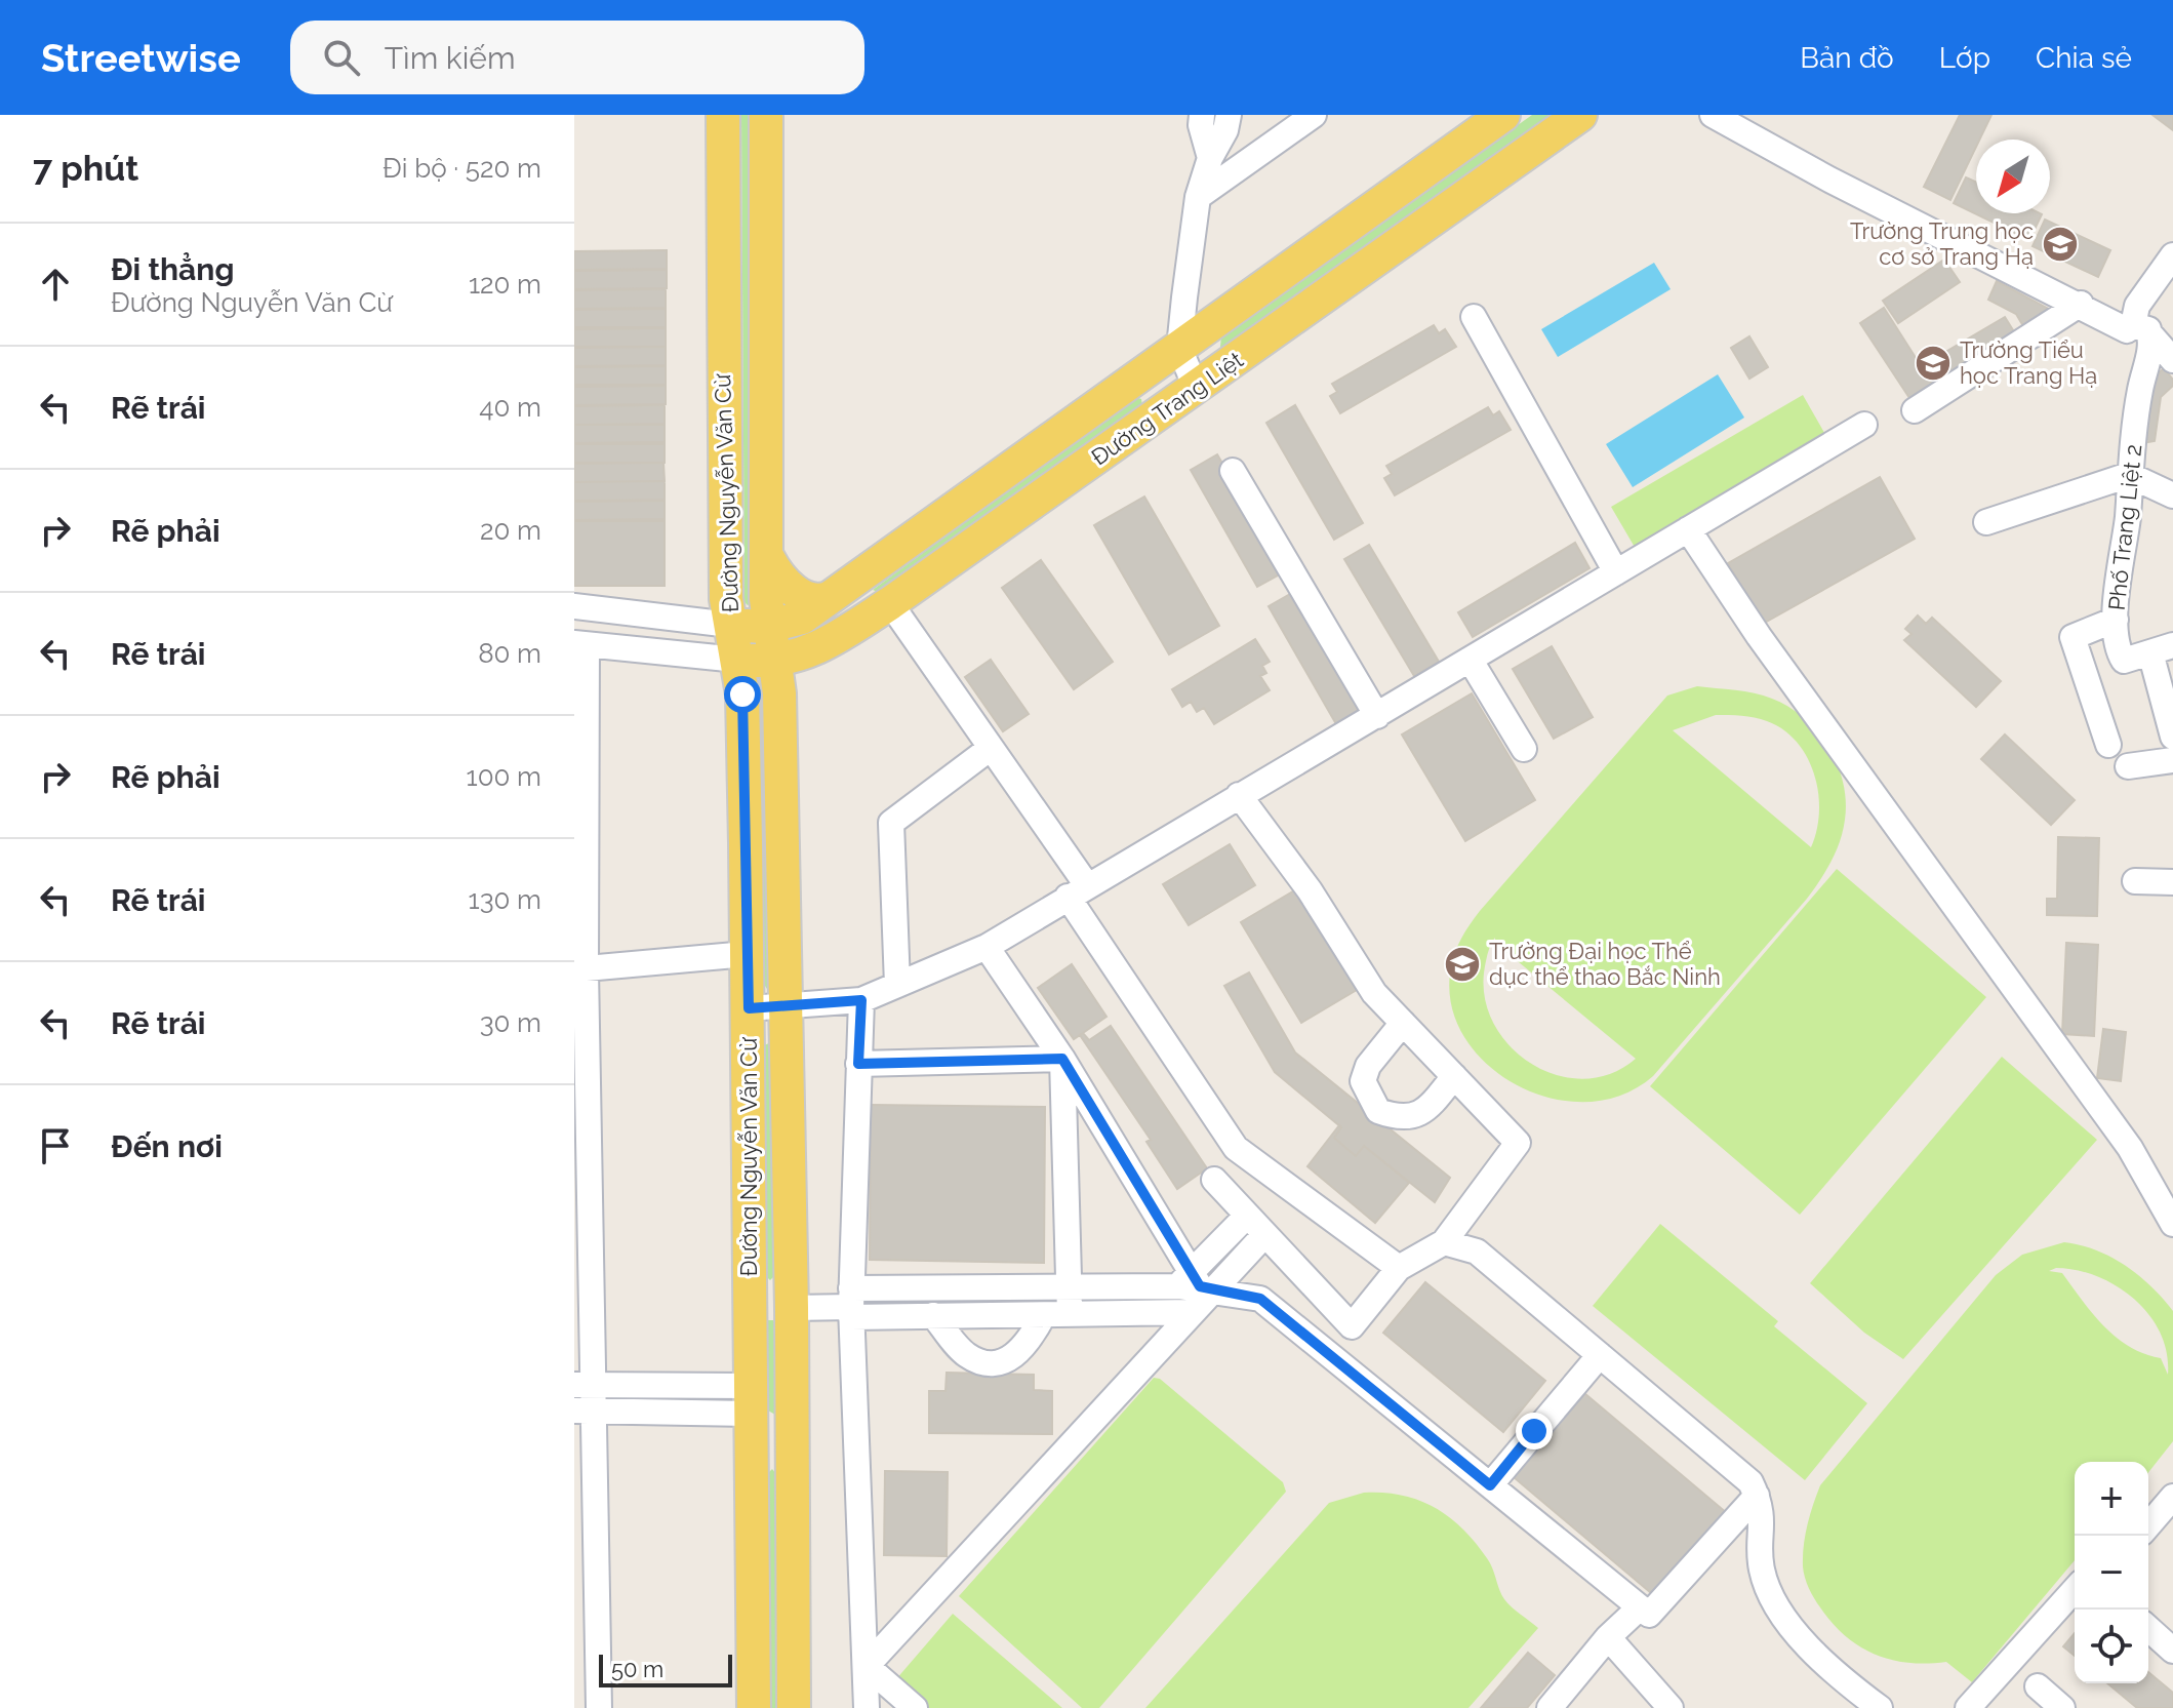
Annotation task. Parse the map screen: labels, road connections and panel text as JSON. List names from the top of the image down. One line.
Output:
{"streets":{"main road":["Đường Trang Liệt","Đường Nguyễn Văn Cừ"],"street":["Phố Trang Liệt 2"]},"crossings":[["Đường Trang Liệt","Đường Nguyễn Văn Cừ"]],"places":{"school or university":["Trường Trung học cơ sở Trang Hạ","Trường Tiểu học Trang Hạ","Trường Đại học Thể dục thể thao Bắc Ninh"]},"scale_bar":"50 m","north":"bottom left","page":{"header":"Streetwise","search":"Tìm kiếm","nav":["Bản đồ","Lớp","Chia sẻ"],"heading":["7 phút","Đi bộ · 520 m"],"list":[["Đi thẳng","Đường Nguyễn Văn Cừ","120 m"],["Rẽ trái","40 m"],["Rẽ phải","20 m"],["Rẽ trái","80 m"],["Rẽ phải","100 m"],["Rẽ trái","130 m"],["Rẽ trái","30 m"],"Đến nơi"],"map_buttons":["+","−"],"scale":"50 m"}}
